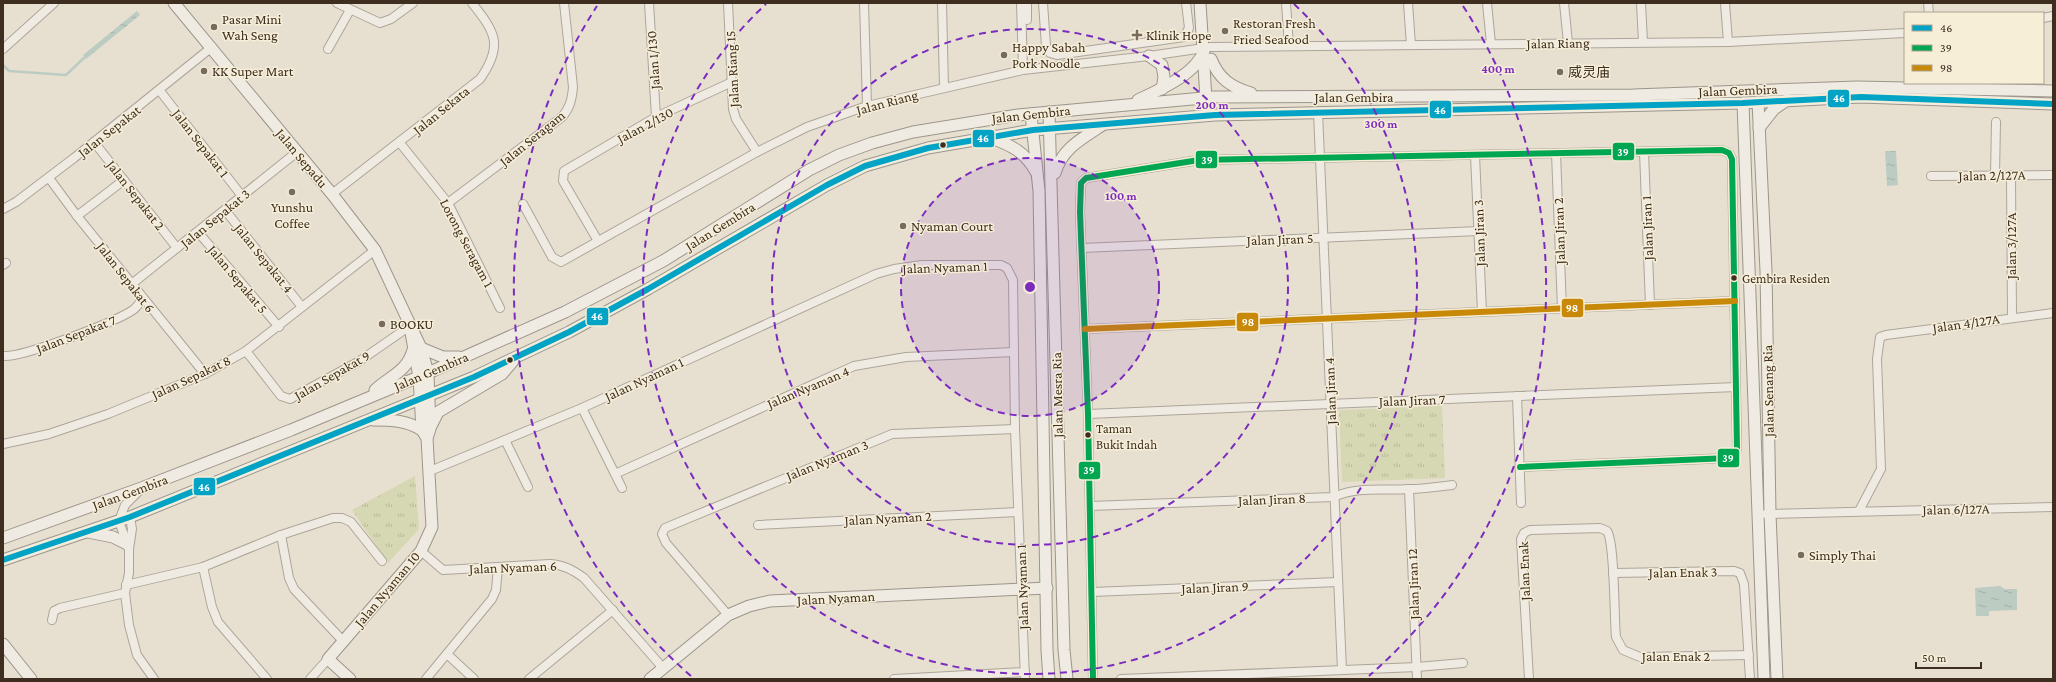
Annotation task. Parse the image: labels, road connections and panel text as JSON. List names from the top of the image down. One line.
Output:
{"streets":{"main road":["Jalan Gembira","Jalan Sepadu","Jalan Senang Ria","Jalan Mesra Ria","Jalan Nyaman 10","Jalan Nyaman"],"street":["Jalan Riang","Jalan 1/130","Jalan Riang 15","Jalan Sekata","Jalan 2/130","Jalan Sepakat","Jalan Seragam","Jalan Sepakat 1","Jalan 2/127A","Jalan Sepakat 2","Jalan Sepakat 3","Jalan Jiran 1","Jalan Jiran 2","Jalan Jiran 3","Jalan Jiran 5","Lorong Seragam 1","Jalan 3/127A","Jalan Sepakat 4","Jalan Nyaman 1","Jalan Sepakat 6","Jalan Sepakat 5","Jalan 4/127A","Jalan Sepakat 7","Jalan Sepakat 9","Jalan Sepakat 8","Jalan Nyaman 4","Jalan Jiran 4","Jalan Jiran 7","Jalan Nyaman 3","Jalan Jiran 8","Jalan 6/127A","Jalan Nyaman 2","Jalan Nyaman 6","Jalan Enak","Jalan Enak 3","Jalan Jiran 12","Jalan Jiran 9","Jalan Enak 2"]},"crossings":[["Jalan Riang","Jalan Riang 15"],["Jalan Riang","Jalan 2/130"],["Jalan 1/130","Jalan 2/130"],["Jalan Riang 15","Jalan 2/130"],["Jalan Gembira","Jalan Sepadu"],["Jalan Gembira","Jalan Jiran 4"],["Jalan Gembira","Jalan Senang Ria"],["Jalan Gembira","Jalan Mesra Ria"],["Jalan Gembira","Jalan Nyaman 10"],["Jalan Sekata","Jalan Sepadu"],["Jalan Sekata","Lorong Seragam 1"],["Jalan Sepakat","Jalan Sepakat 1"],["Jalan Sepakat","Jalan Sepadu"],["Jalan Sepakat","Jalan Sepakat 2"],["Jalan Sepakat","Jalan Sepakat 6"],["Jalan Seragam","Lorong Seragam 1"],["Jalan Sepakat 1","Jalan Sepakat 3"],["Jalan Sepadu","Jalan Sepakat 3"],["Jalan Sepadu","Jalan Sepakat 9"],["Jalan Sepadu","Jalan Sepakat 8"],["Jalan Sepadu","Jalan Nyaman 10"],["Jalan 2/127A","Jalan 3/127A"],["Jalan Sepakat 2","Jalan Sepakat 3"],["Jalan Sepakat 3","Jalan Sepakat 4"],["Jalan Sepakat 3","Jalan Sepakat 6"],["Jalan Sepakat 3","Jalan Sepakat 5"],["Jalan Jiran 3","Jalan Jiran 5"],["Jalan Jiran 5","Jalan Jiran 4"],["Jalan 3/127A","Jalan 4/127A"],["Jalan Sepakat 4","Jalan Sepakat 8"],["Jalan Nyaman 1","Jalan Nyaman 4"],["Jalan Nyaman 1","Jalan Nyaman 3"],["Jalan Nyaman 1","Jalan Nyaman 2"],["Jalan Nyaman 1","Jalan Nyaman 10"],["Jalan Nyaman 1","Jalan Nyaman"],["Jalan Sepakat 6","Jalan Sepakat 7"],["Jalan Sepakat 6","Jalan Sepakat 8"],["Jalan Sepakat 5","Jalan Sepakat 8"],["Jalan 4/127A","Jalan 6/127A"],["Jalan Sepakat 9","Jalan Sepakat 8"],["Jalan Jiran 4","Jalan Jiran 7"],["Jalan Jiran 4","Jalan Jiran 8"],["Jalan Jiran 4","Jalan Jiran 9"],["Jalan Senang Ria","Jalan 6/127A"],["Jalan Mesra Ria","Jalan Nyaman"],["Jalan Nyaman 3","Jalan Nyaman"],["Jalan Jiran 8","Jalan Jiran 12"],["Jalan Nyaman 6","Jalan Nyaman 10"],["Jalan Nyaman 6","Jalan Nyaman"],["Jalan Enak","Jalan Enak 2"],["Jalan Enak 3","Jalan Enak 2"]],"places":{"other":["Pasar Mini Wah Seng","Restoran Fresh Fried Seafood","Happy Sabah Pork Noodle","KK Super Mart","威灵庙","Yunshu Coffee","Nyaman Court","Gembira Residen","BOOKU","Taman Bukit Indah","Simply Thai"],"health":["Klinik Hope"]},"lines":["transit line 46","transit line 39","transit line 98"],"legend":["46","39","98"],"scale_bar":"50 m","rings":["400 m","200 m","300 m","100 m"]}
